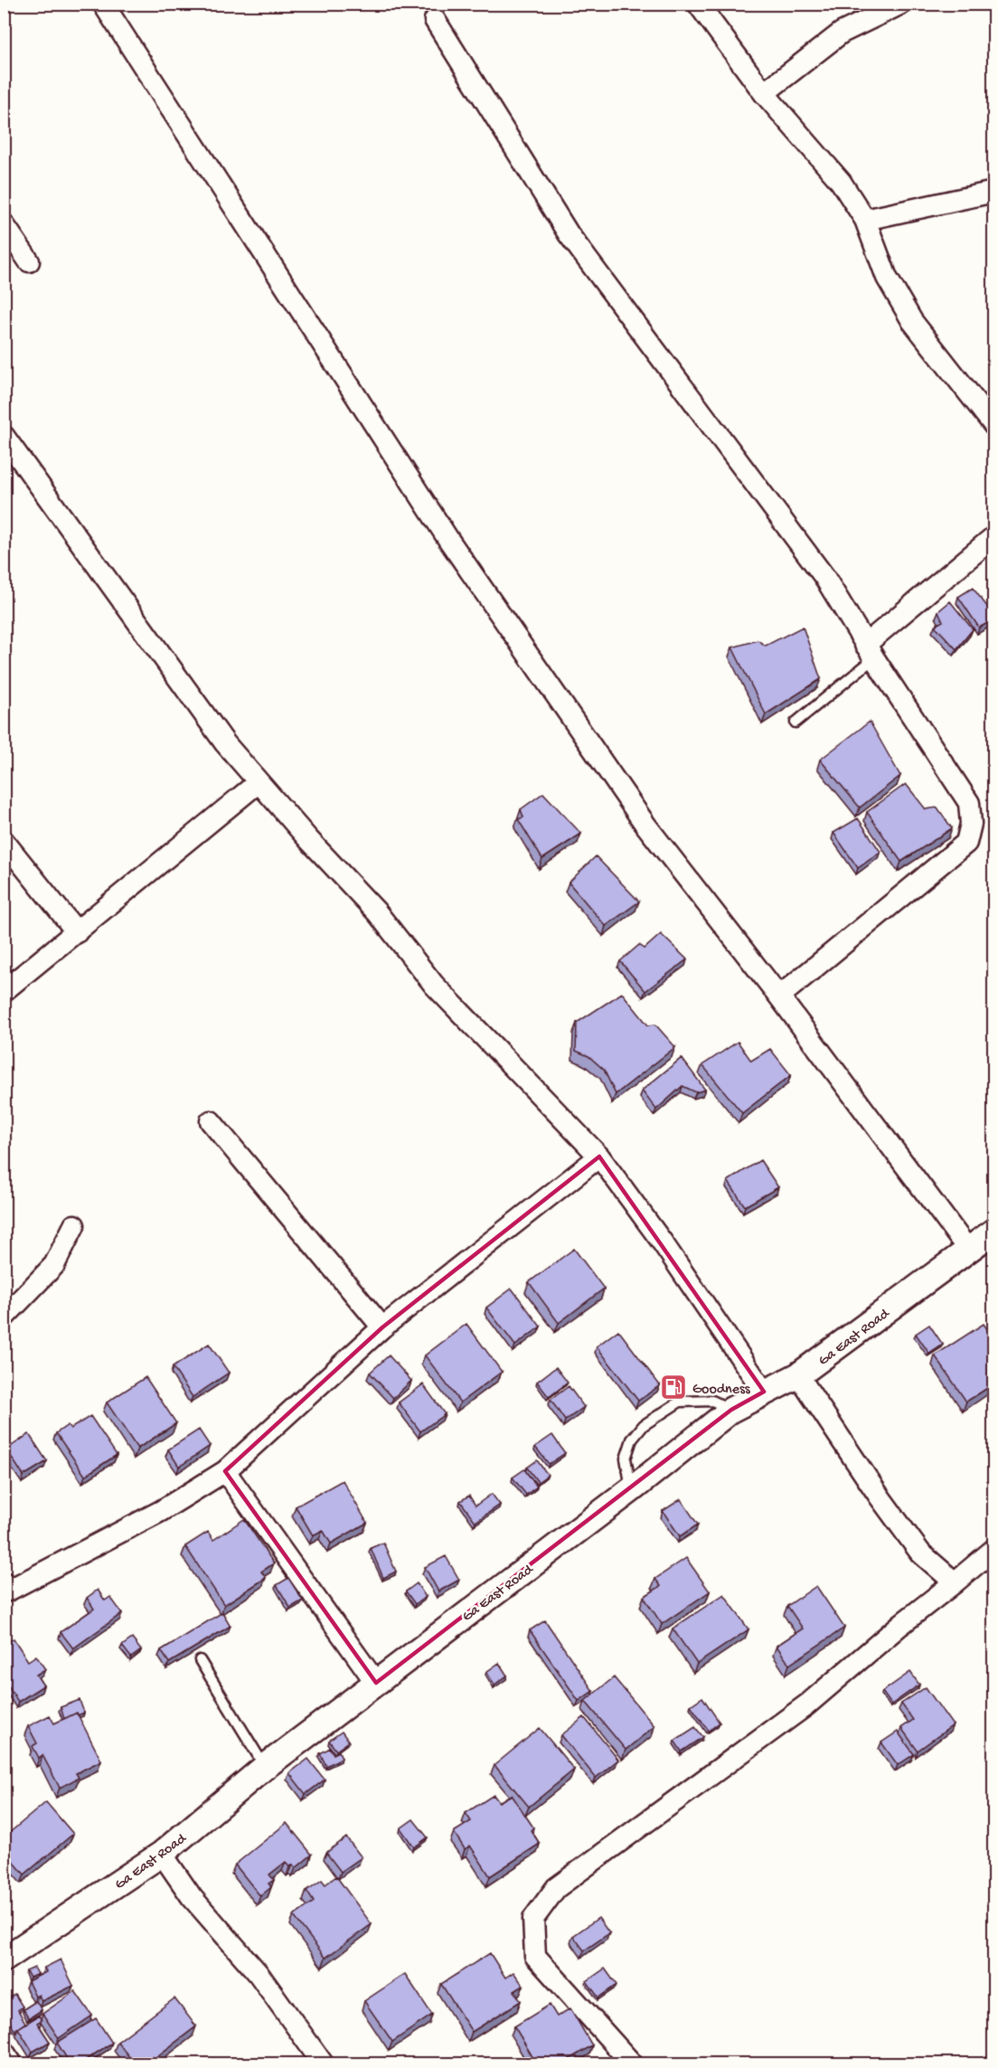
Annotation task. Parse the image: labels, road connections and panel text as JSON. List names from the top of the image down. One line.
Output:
{"streets":{"street":["Ga East Road"]},"places":{"fuel station":["Goodness"]}}
